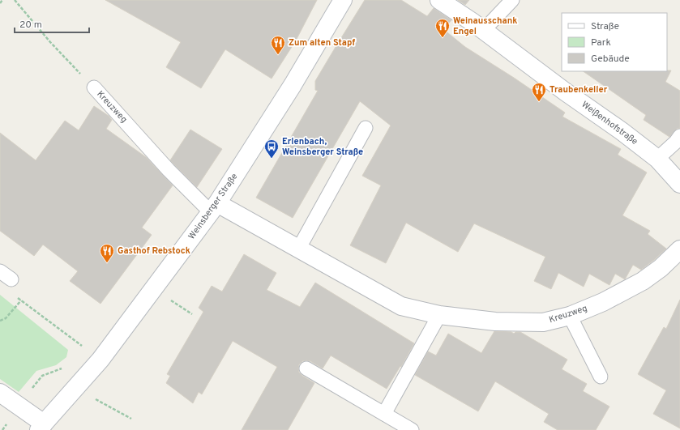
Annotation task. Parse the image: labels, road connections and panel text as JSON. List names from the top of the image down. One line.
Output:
{"streets":{"street":["Kreuzweg","Weißenhofstraße","Weinsberger Straße"]},"crossings":[["Kreuzweg","Weinsberger Straße"]],"places":{"restaurant":["Weinausschank Engel","Zum alten Stapf","Traubenkeller","Gasthof Rebstock"],"bus stop":["Erlenbach, Weinsberger Straße"]},"legend":["Straße","Park","Gebäude"],"scale_bar":"20 m"}
